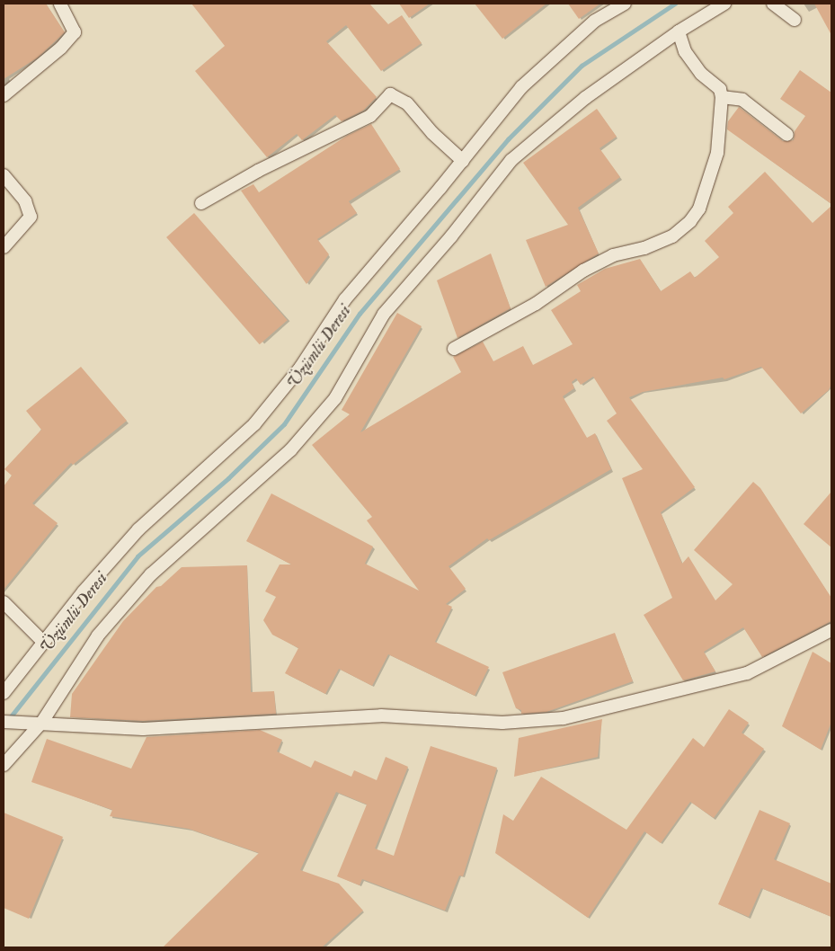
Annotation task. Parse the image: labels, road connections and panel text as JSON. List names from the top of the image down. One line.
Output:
{"water":["Üzümlü Deresi"]}
